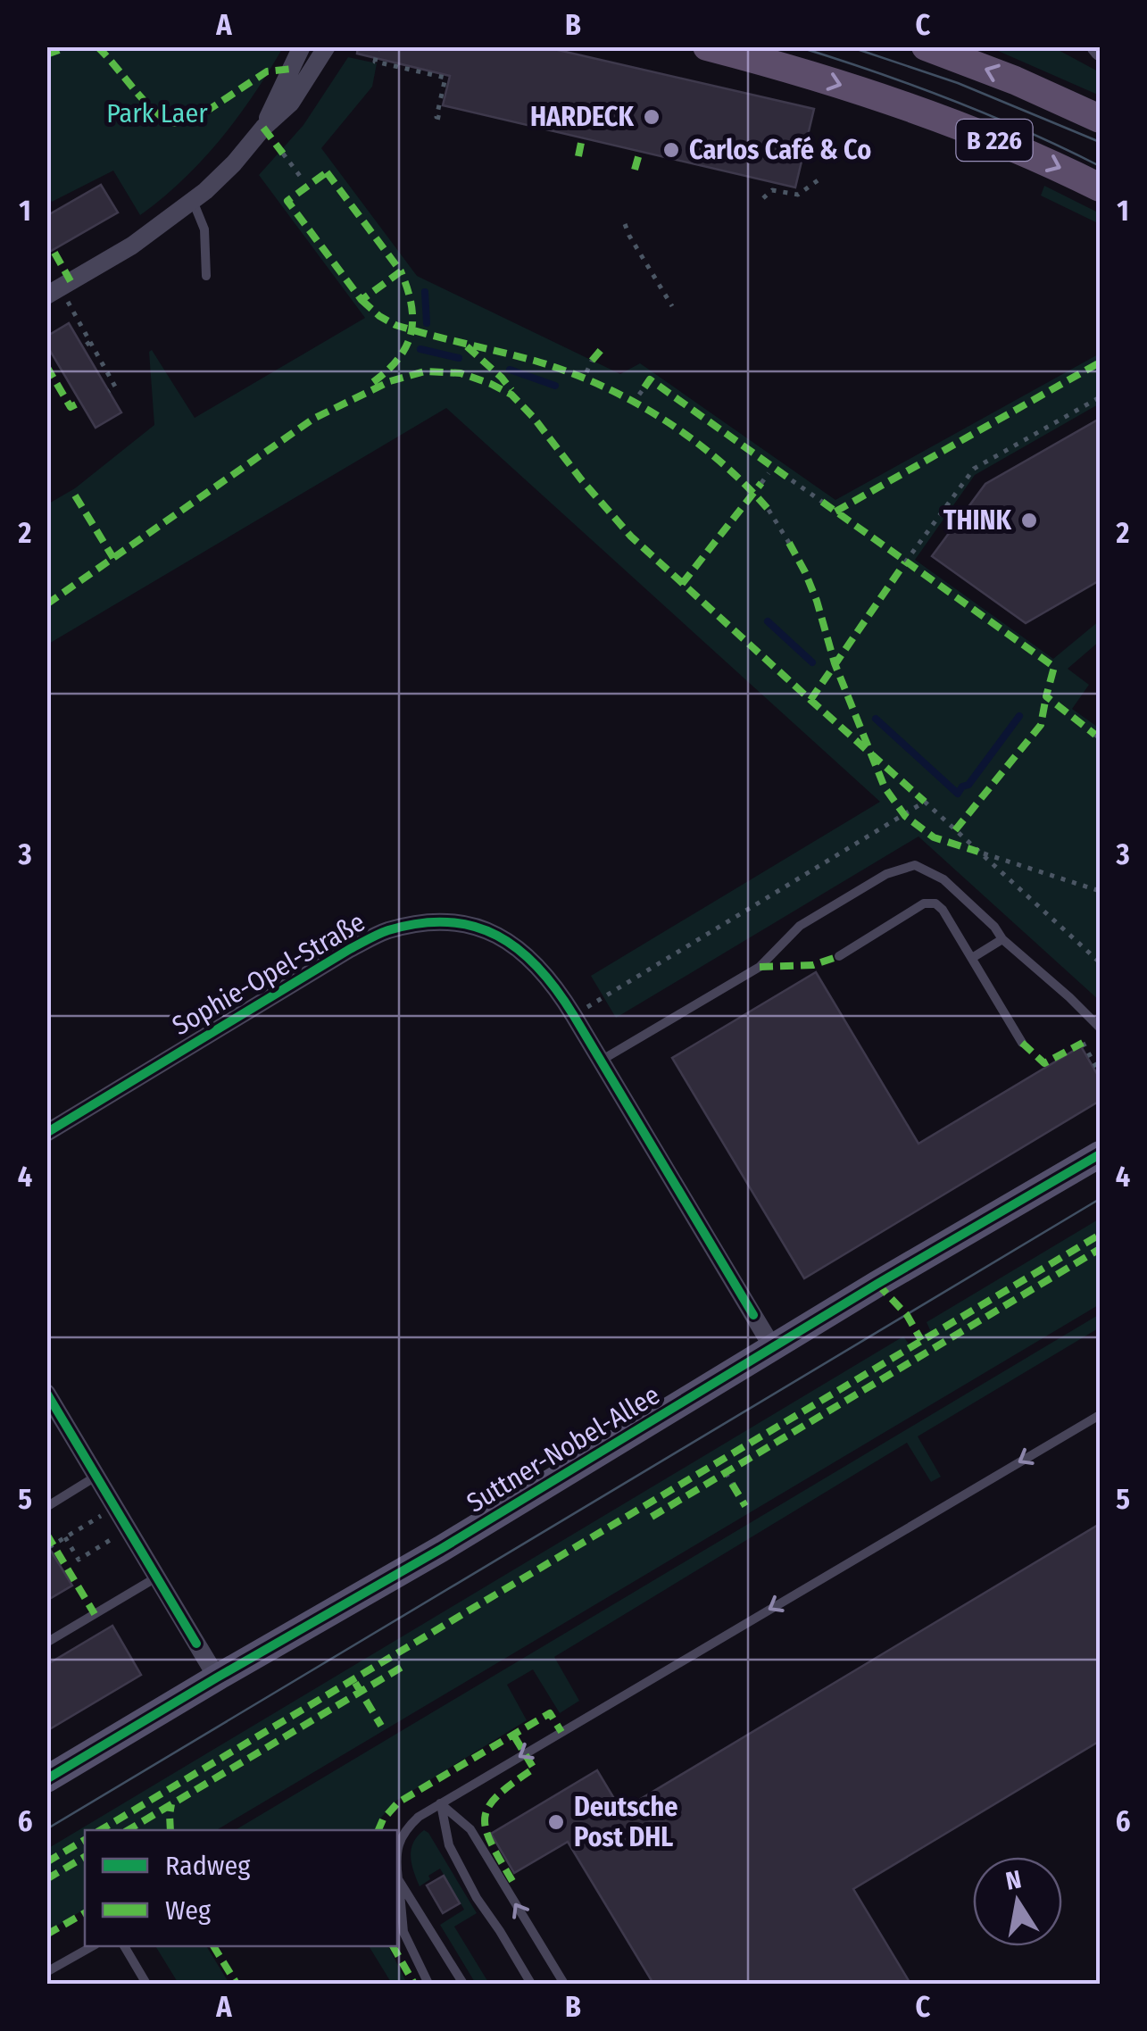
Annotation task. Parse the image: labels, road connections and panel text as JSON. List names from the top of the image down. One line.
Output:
{"streets":{"main road":["B 226"],"street":["Sophie-Opel-Straße","Suttner-Nobel-Allee"]},"crossings":[["Sophie-Opel-Straße","Suttner-Nobel-Allee"]],"parks":["Park Laer"],"places":["HARDECK","Carlos Café & Co","THINK","Deutsche Post DHL"],"legend":["Radweg","Weg"],"north":"top","grid":{"columns":["A","B","C"],"rows":["1","2","3","4","5","6"]}}
